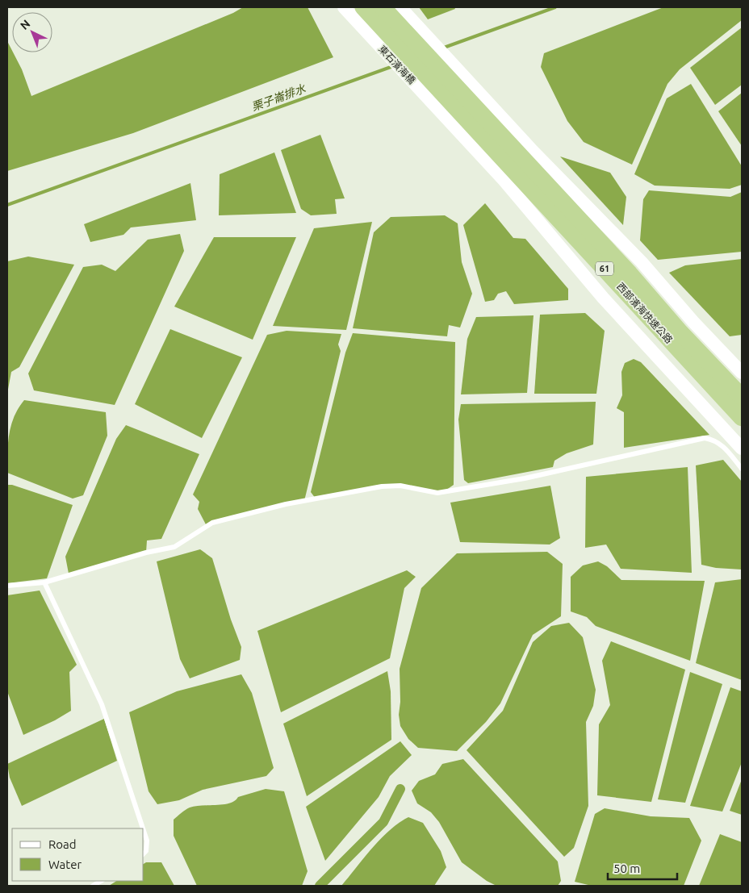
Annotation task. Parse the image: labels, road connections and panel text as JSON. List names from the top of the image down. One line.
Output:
{"streets":{"highway":["東石濱海橋","61","西部濱海快速公路"]},"crossings":[["東石濱海橋","西部濱海快速公路"],["61","西部濱海快速公路"]],"water":["栗子崙排水"],"legend":["Road","Water"],"scale_bar":"50 m","north":"top left"}
